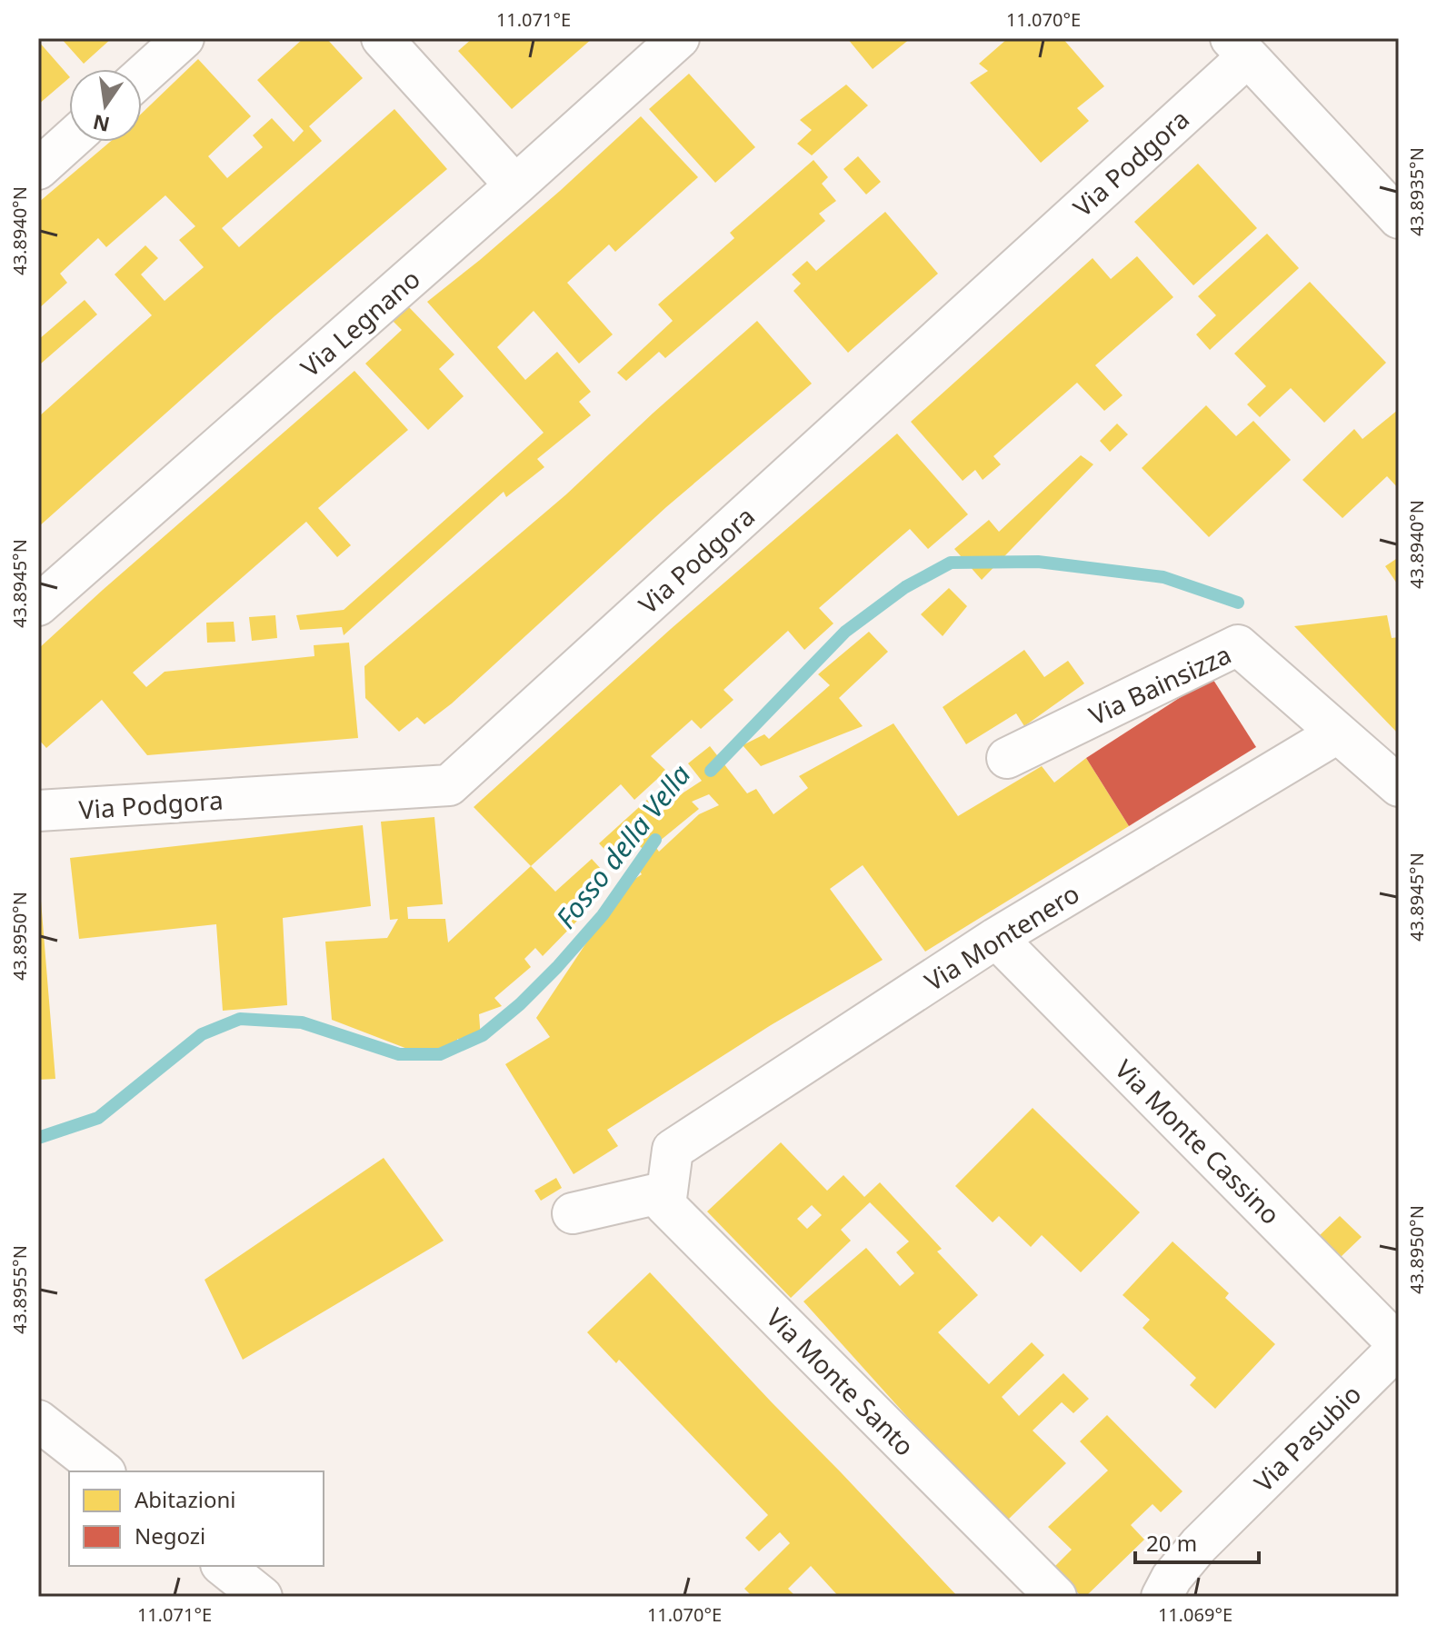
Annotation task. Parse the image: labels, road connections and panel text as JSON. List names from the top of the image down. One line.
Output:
{"streets":{"street":["Via Podgora","Via Legnano","Via Bainsizza","Via Montenero","Via Monte Cassino","Via Monte Santo","Via Pasubio"]},"crossings":[["Via Bainsizza","Via Montenero"],["Via Montenero","Via Monte Cassino"],["Via Montenero","Via Monte Santo"],["Via Monte Cassino","Via Pasubio"]],"water":["Fosso della Vella"],"legend":["Abitazioni","Negozi"],"scale_bar":"20 m","north":"bottom","coordinates":["11.071°E","11.070°E","43.8935°N","43.8940°N","43.8945°N","43.8950°N","43.8955°N","11.069°E"]}
